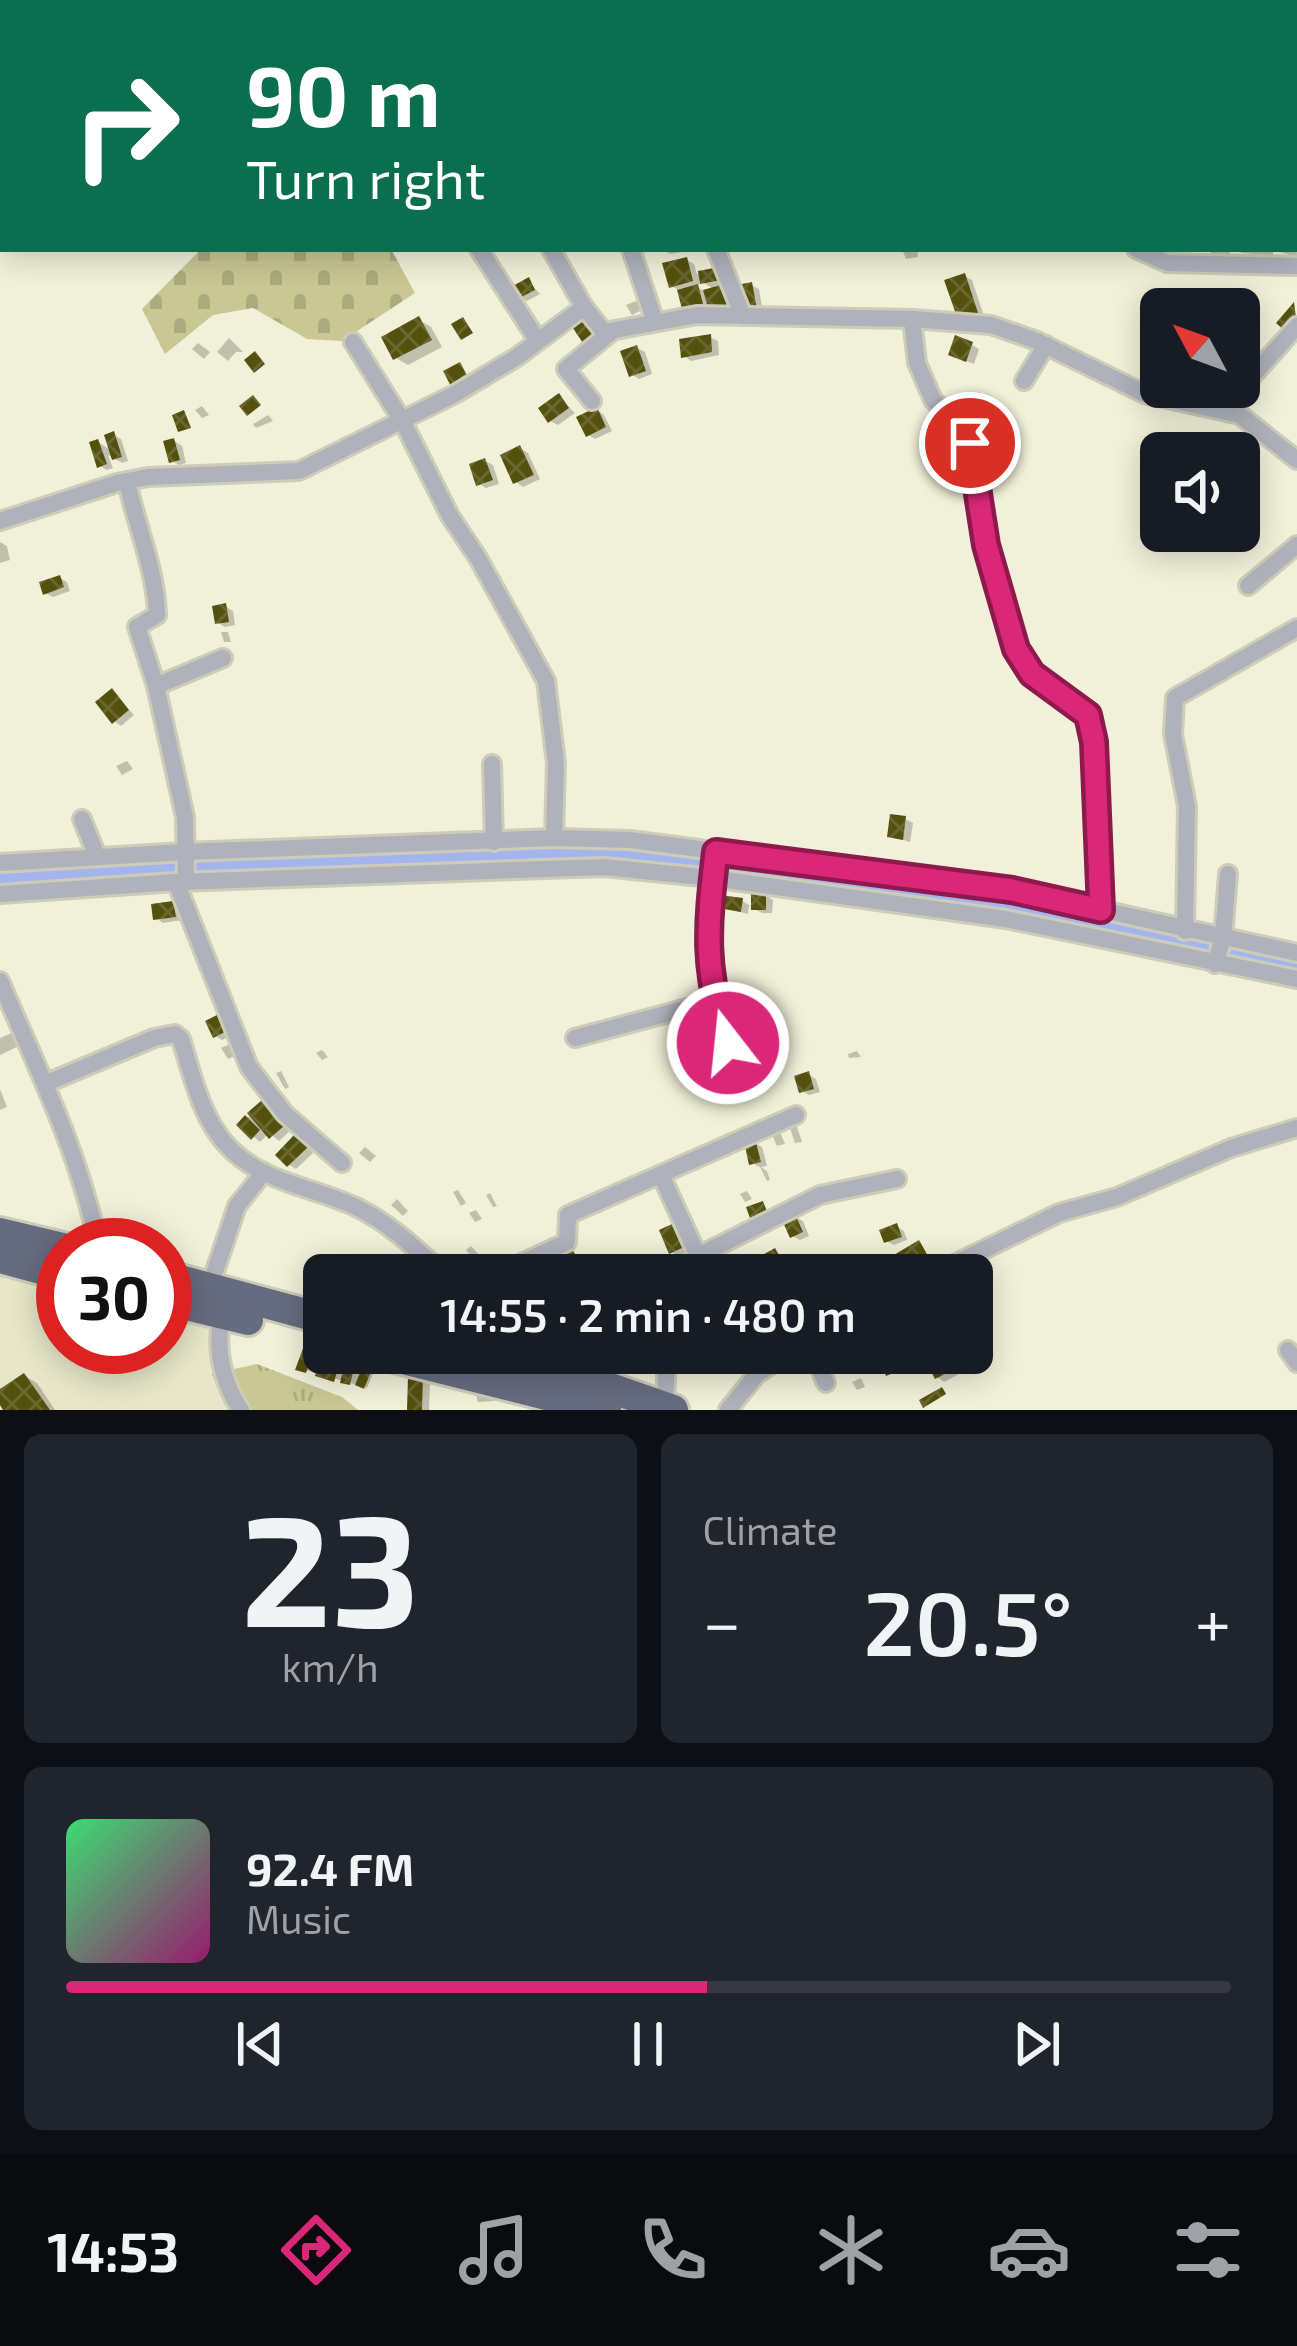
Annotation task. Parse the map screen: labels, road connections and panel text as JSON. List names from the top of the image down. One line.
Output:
{"north":"top left","page":{"turn":["90 m","Turn right"],"limit":"30","trip":"14:55 · 2 min · 480 m","tile":[["23","km/h"],"Climate"],"heat":["−","20.5°","+"],"song":["92.4 FM","Music"],"tabs":"14:53"}}
